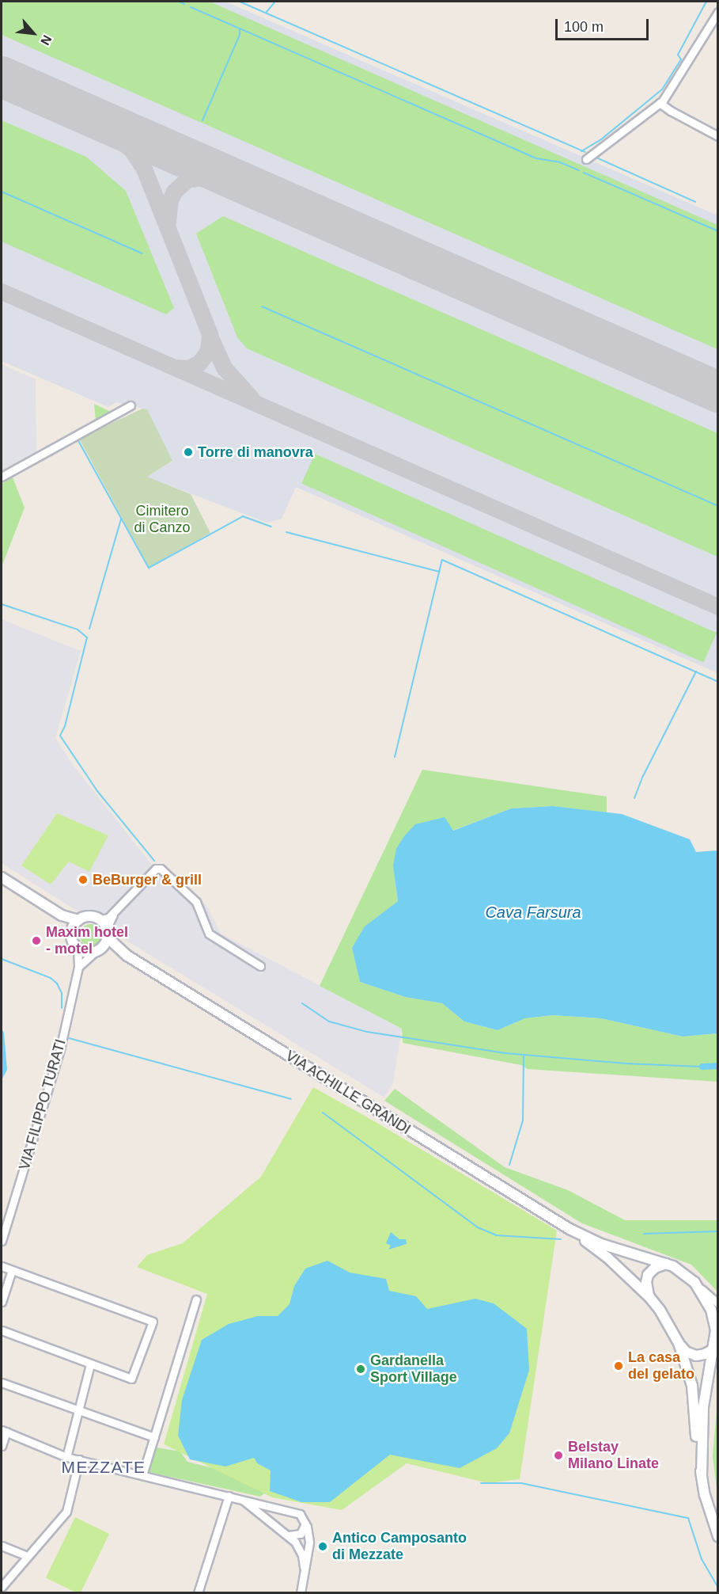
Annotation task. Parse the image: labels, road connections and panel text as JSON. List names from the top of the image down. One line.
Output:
{"streets":{"main road":["VIA ACHILLE GRANDI"],"street":["VIA FILIPPO TURATI"]},"crossings":[["VIA ACHILLE GRANDI","VIA FILIPPO TURATI"]],"districts":["MEZZATE"],"water":["Cava Farsura"],"parks":["Cimitero di Canzo"],"places":["Torre di manovra","BeBurger & grill","Maxim hotel - motel","La casa del gelato","Gardanella Sport Village","Belstay Milano Linate","Antico Camposanto di Mezzate"],"scale_bar":"100 m","north":"bottom right"}
